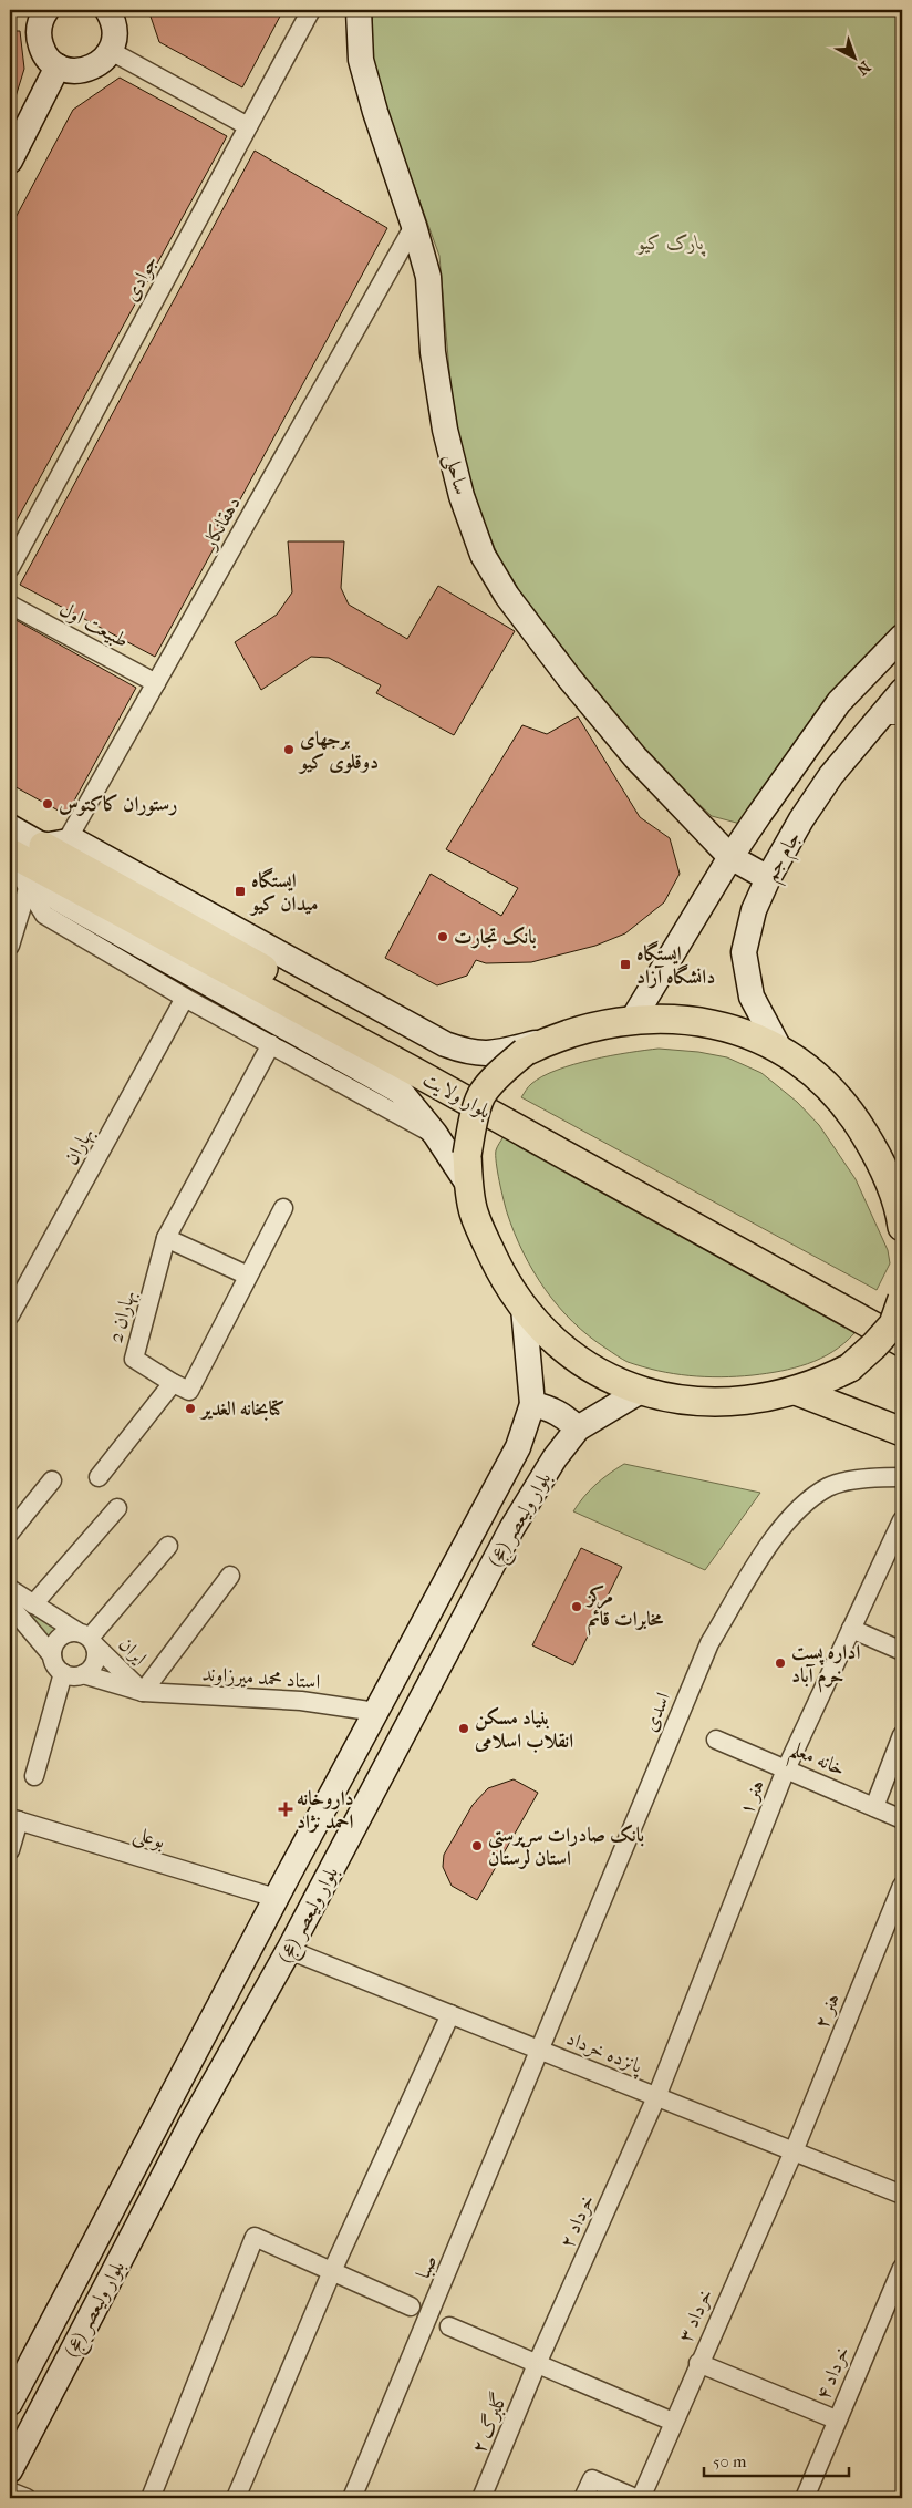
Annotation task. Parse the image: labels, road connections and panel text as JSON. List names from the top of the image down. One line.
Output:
{"streets":{"main road":["ساحلی","جام جم","بلوار ولایت","بلوار ولیعصر (عج)"],"street":["جوادی","دهقانکار","طبیعت اول","بهاران","بهاران 2","ایران","استاد محمد میرزاوند","اسدی","خانه معلم","هنر ۱","بوعلی","هنر ۲","پانزده خرداد","خرداد ۲","صبا","خرداد ۳","خرداد ۴","گلبرگ ۲"]},"crossings":[["ساحلی","دهقانکار"],["ساحلی","جام جم"],["دهقانکار","طبیعت اول"],["دهقانکار","بلوار ولایت"],["بلوار ولیعصر (عج)","استاد محمد میرزاوند"],["بلوار ولیعصر (عج)","بوعلی"],["بلوار ولیعصر (عج)","پانزده خرداد"],["ایران","استاد محمد میرزاوند"],["اسدی","پانزده خرداد"],["اسدی","صبا"],["خانه معلم","هنر ۱"],["هنر ۱","پانزده خرداد"],["هنر ۱","خرداد ۲"],["هنر ۲","پانزده خرداد"],["هنر ۲","خرداد ۳"],["پانزده خرداد","خرداد ۲"],["پانزده خرداد","صبا"],["پانزده خرداد","خرداد ۳"],["خرداد ۲","گلبرگ ۲"]],"parks":["پارک کیو"],"places":{"other":["برجهای دوقلوی کیو","رستوران کاکتوس","بانک تجارت","کتابخانه الغدیر","مرکز مخابرات قائم","اداره پست خرم آباد","بنیاد مسکن انقلاب اسلامی","بانک صادرات سرپرستی استان لرستان"],"transit":["ایستگاه میدان کیو","ایستگاه دانشگاه آزاد"],"health":["داروخانه احمد نژاد"]},"scale_bar":"50 m","north":"bottom right"}
